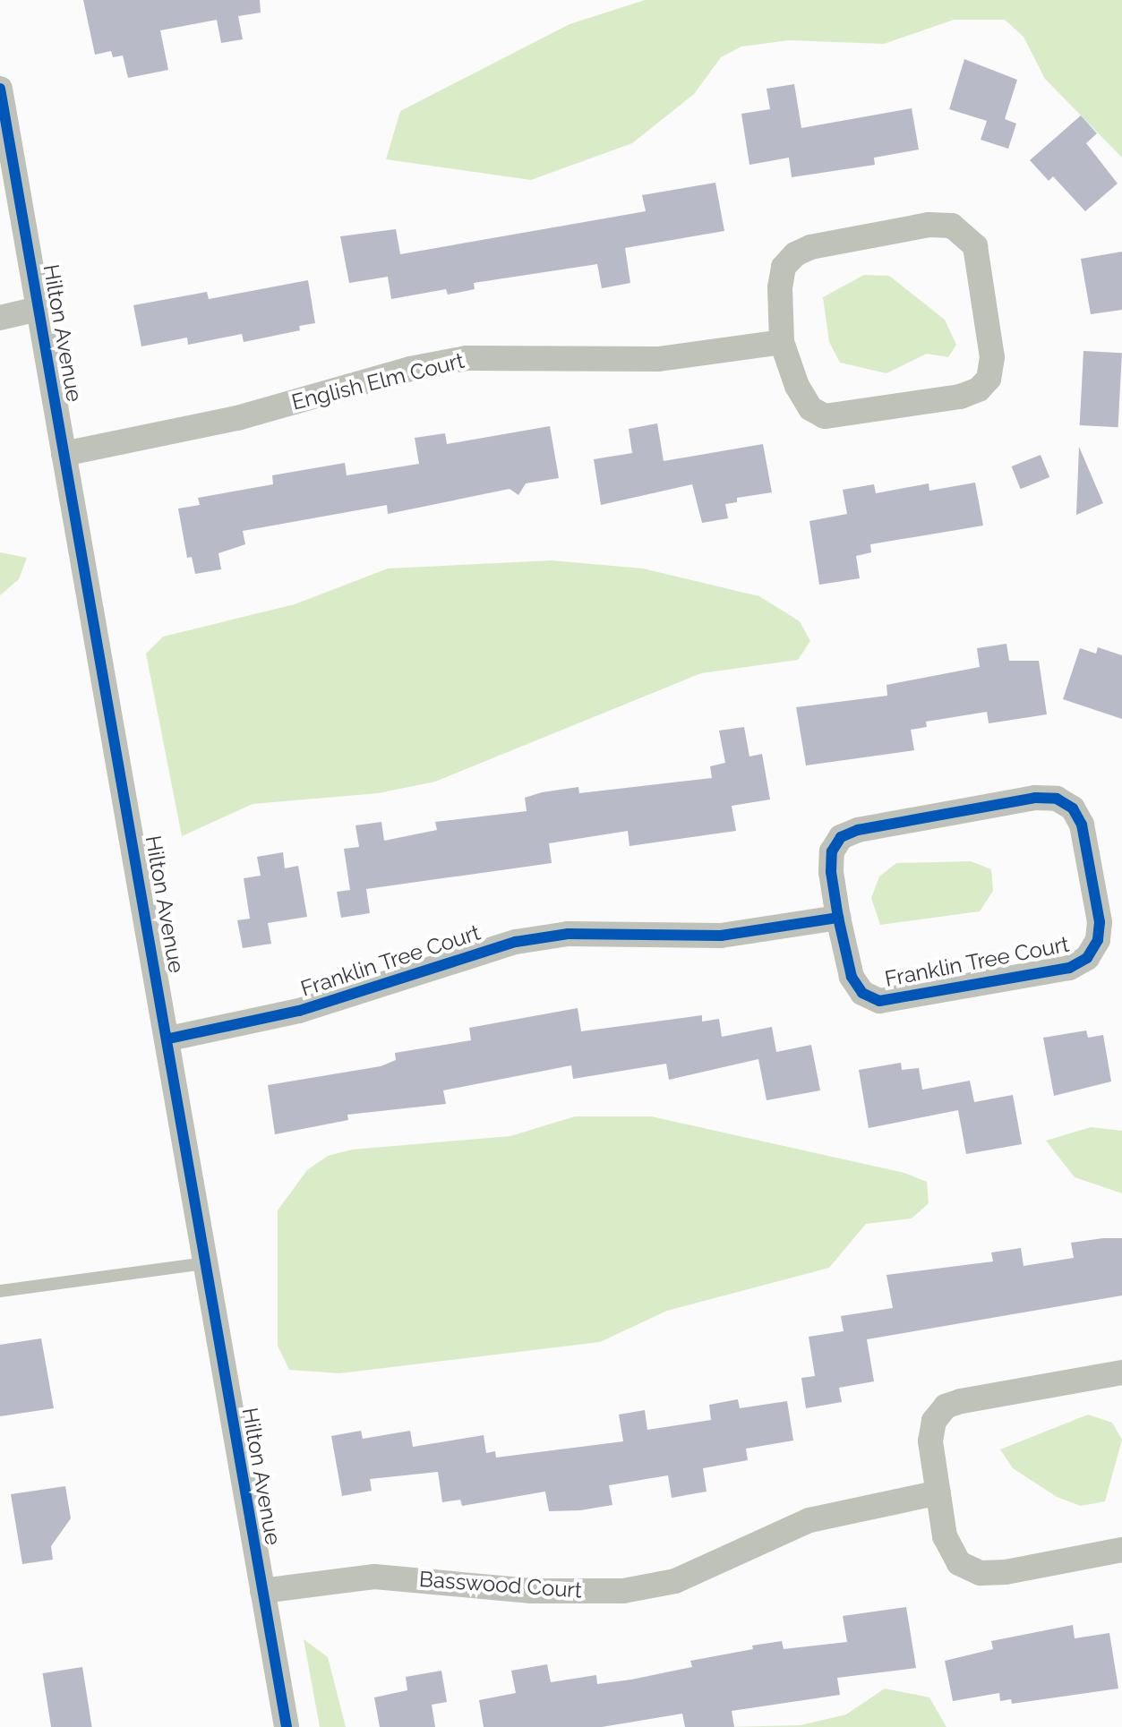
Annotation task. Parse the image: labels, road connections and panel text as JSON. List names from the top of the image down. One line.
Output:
{"streets":{"street":["Hilton Avenue","English Elm Court","Franklin Tree Court","Basswood Court"]},"crossings":[["Hilton Avenue","English Elm Court"],["Hilton Avenue","Franklin Tree Court"],["Hilton Avenue","Basswood Court"]]}
